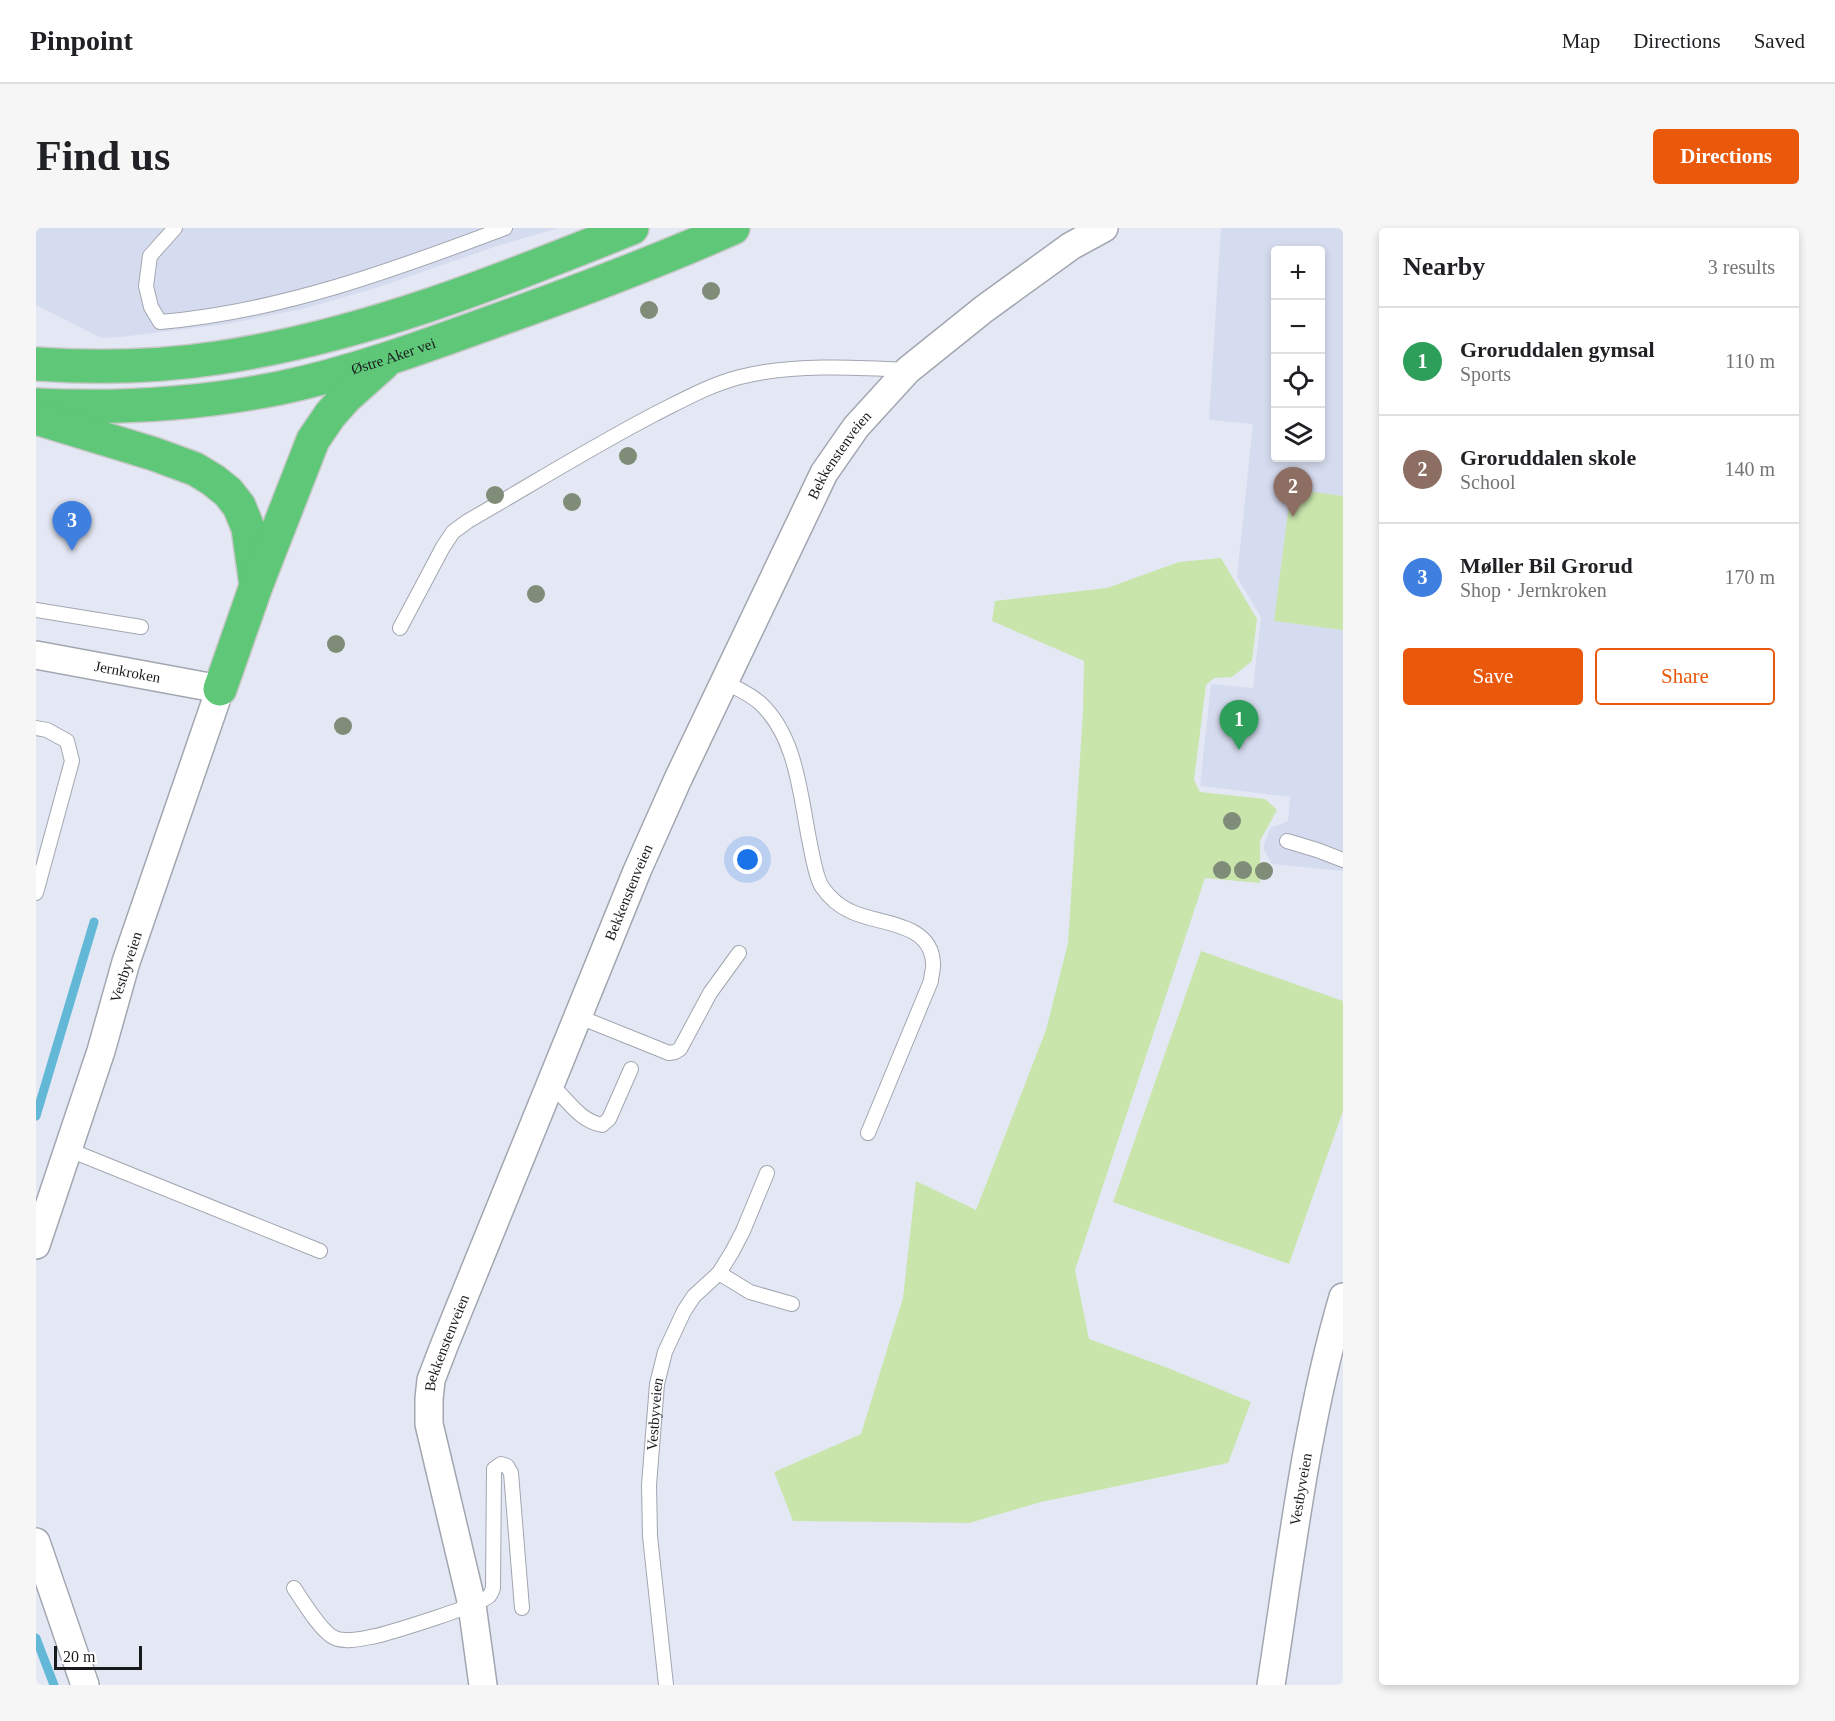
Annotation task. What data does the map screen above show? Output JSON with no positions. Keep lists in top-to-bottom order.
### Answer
{
  "streets": {
    "highway": ["Østre Aker vei"],
    "street": ["Bekkenstenveien", "Jernkroken", "Vestbyveien"]
  },
  "crossings": [
    ["Jernkroken", "Vestbyveien"]
  ],
  "scale_bar": "20 m",
  "page": {
    "header": "Pinpoint",
    "nav": ["Map", "Directions", "Saved"],
    "buttons": [
      "Directions",
      ["Save", "Share"]
    ],
    "title": "Find us",
    "heading": ["Nearby", "3 results"],
    "map_buttons": ["+", "−"],
    "list": [
      {
        "mark": "1",
        "name": "Groruddalen gymsal",
        "note": "Sports",
        "value": "110 m"
      },
      {
        "mark": "2",
        "name": "Groruddalen skole",
        "note": "School",
        "value": "140 m"
      },
      {
        "mark": "3",
        "name": "Møller Bil Grorud",
        "note": "Shop · Jernkroken",
        "value": "170 m"
      }
    ],
    "pins": ["2", "3", "1"],
    "scale": "20 m"
  }
}
